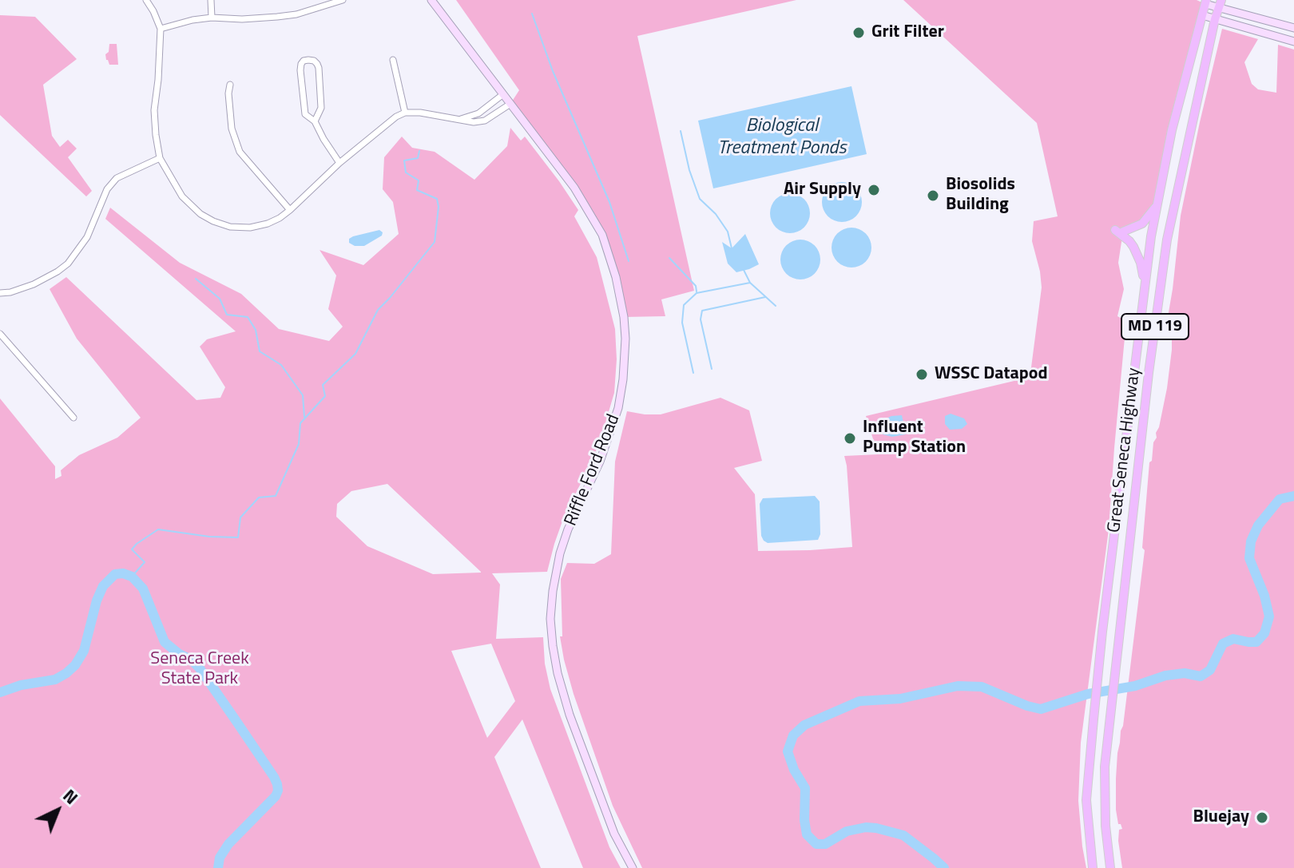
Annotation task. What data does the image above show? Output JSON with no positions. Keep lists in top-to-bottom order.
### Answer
{
  "streets": {
    "main road": ["MD 119", "Great Seneca Highway"],
    "street": ["Riffle Ford Road"]
  },
  "water": ["Biological Treatment Ponds"],
  "parks": ["Seneca Creek State Park"],
  "places": [
    "Grit Filter",
    "Air Supply",
    "Biosolids Building",
    "WSSC Datapod",
    "Influent Pump Station",
    "Bluejay"
  ],
  "north": "top right"
}
